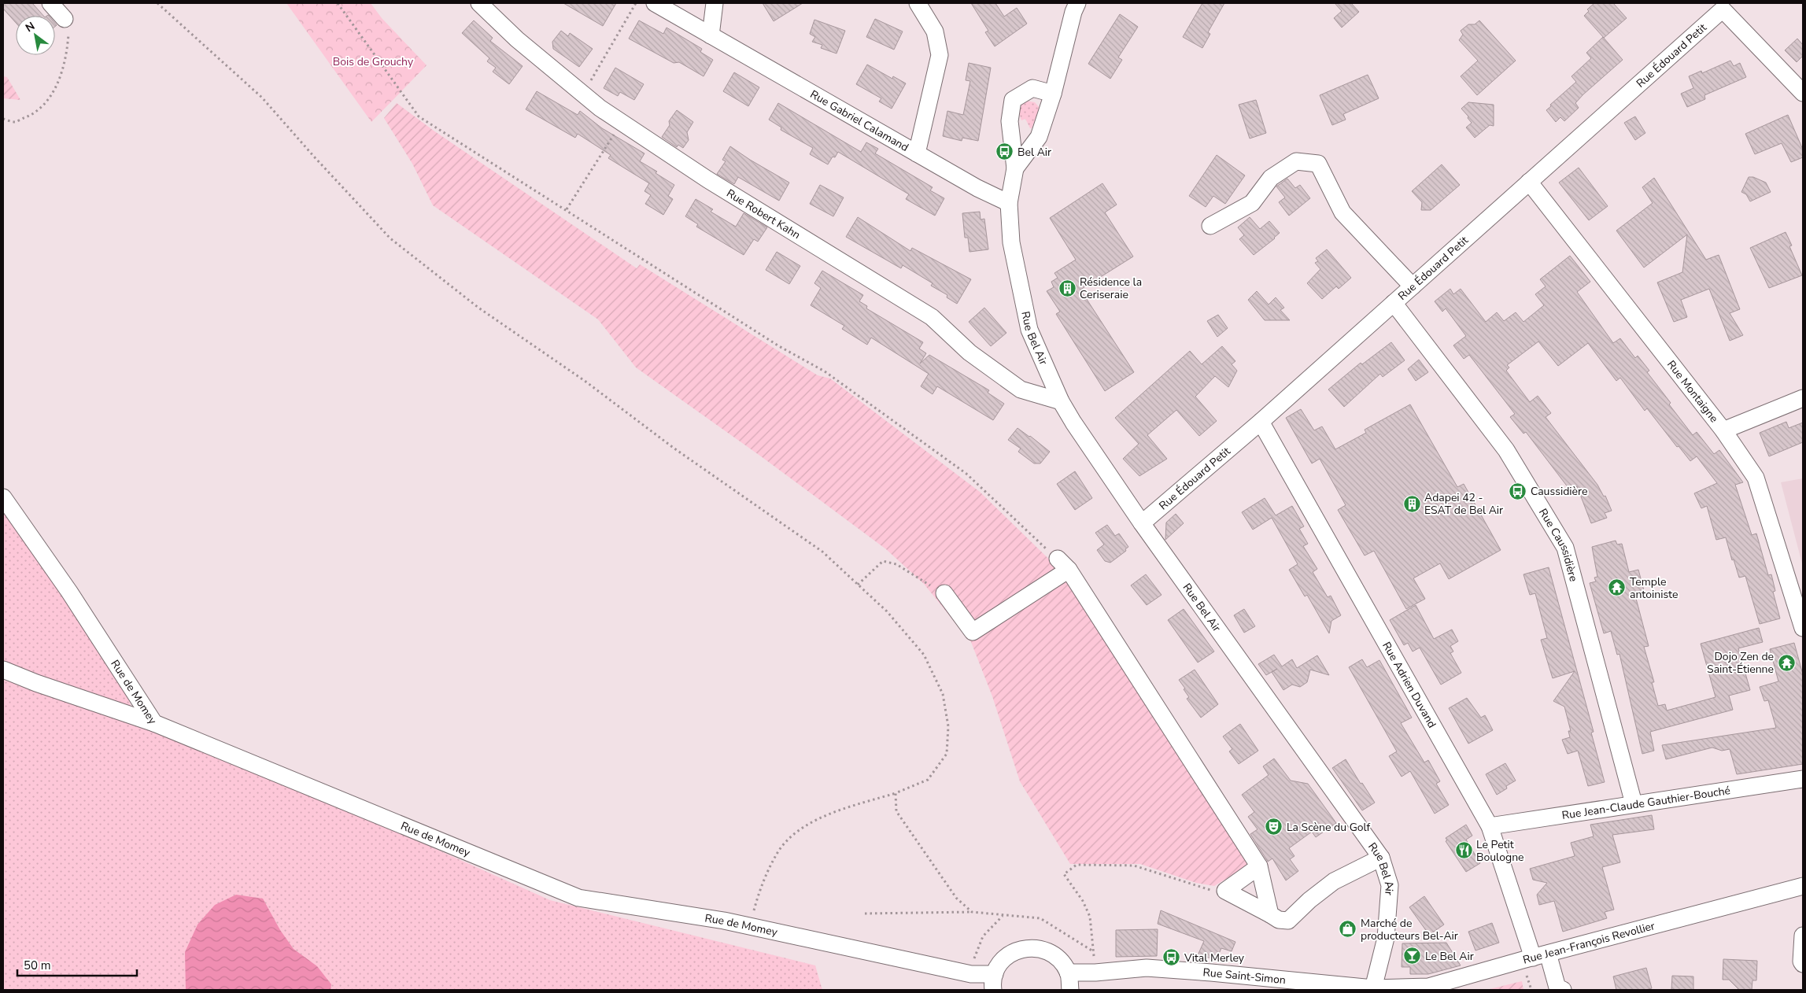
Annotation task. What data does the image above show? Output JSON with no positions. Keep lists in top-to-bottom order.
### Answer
{
  "streets": {
    "street": [
      "Rue Édouard Petit",
      "Rue Gabriel Calamand",
      "Rue Robert Kahn",
      "Rue Bel Air",
      "Rue Montaigne",
      "Rue Caussidière",
      "Rue Adrien Duvand",
      "Rue de Momey",
      "Rue Jean-Claude Gauthier-Bouché",
      "Rue Jean-François Revollier",
      "Rue Saint-Simon"
    ]
  },
  "crossings": [
    ["Rue Édouard Petit", "Rue Bel Air"],
    ["Rue Édouard Petit", "Rue Montaigne"],
    ["Rue Édouard Petit", "Rue Caussidière"],
    ["Rue Édouard Petit", "Rue Adrien Duvand"],
    ["Rue Gabriel Calamand", "Rue Bel Air"],
    ["Rue Robert Kahn", "Rue Bel Air"],
    ["Rue Bel Air", "Rue Jean-François Revollier"],
    ["Rue Bel Air", "Rue Saint-Simon"],
    ["Rue Caussidière", "Rue Jean-Claude Gauthier-Bouché"],
    ["Rue Adrien Duvand", "Rue Jean-Claude Gauthier-Bouché"],
    ["Rue Adrien Duvand", "Rue Jean-François Revollier"],
    ["Rue Jean-François Revollier", "Rue Saint-Simon"]
  ],
  "parks": ["Bois de Grouchy"],
  "places": {
    "bus stop": ["Bel Air", "Caussidière", "Vital Merley"],
    "building": ["Résidence la Ceriseraie", "Adapei 42 - ESAT de Bel Air"],
    "temple": ["Temple antoiniste", "Dojo Zen de Saint-Étienne"],
    "theatre": ["La Scène du Golf"],
    "restaurant": ["Le Petit Boulogne"],
    "shop": ["Marché de producteurs Bel-Air"],
    "bar": ["Le Bel Air"]
  },
  "scale_bar": "50 m",
  "north": "top left"
}
